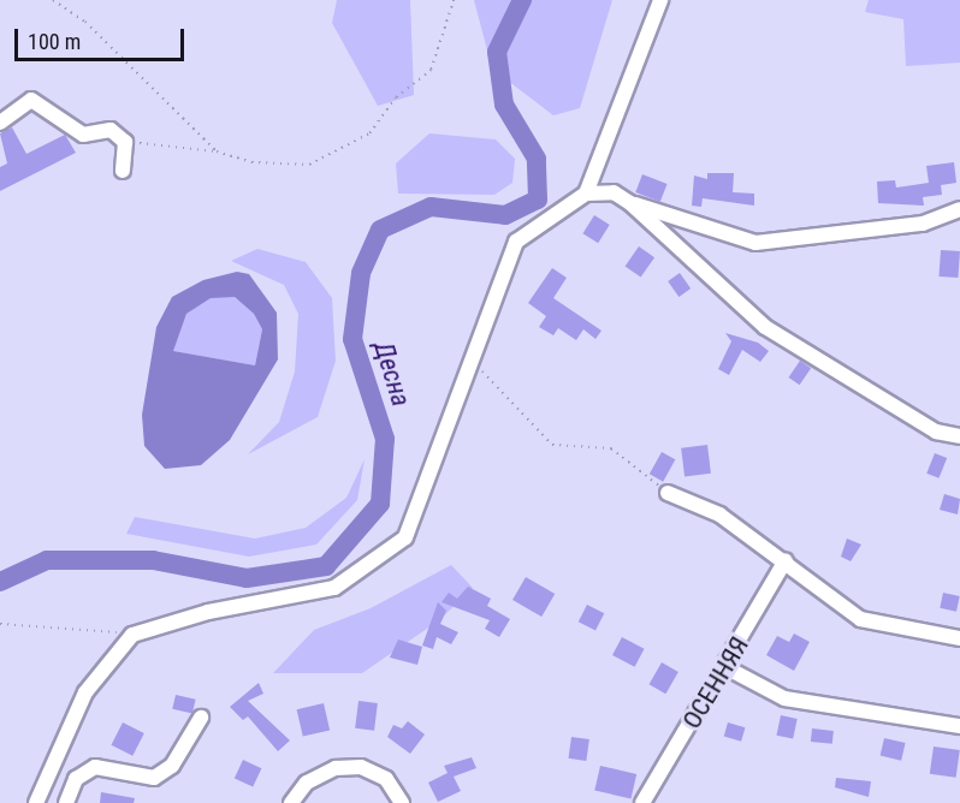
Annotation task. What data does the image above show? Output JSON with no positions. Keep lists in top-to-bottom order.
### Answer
{
  "streets": {
    "street": ["ОСЕННЯЯ"]
  },
  "water": ["Десна"],
  "scale_bar": "100 m"
}
